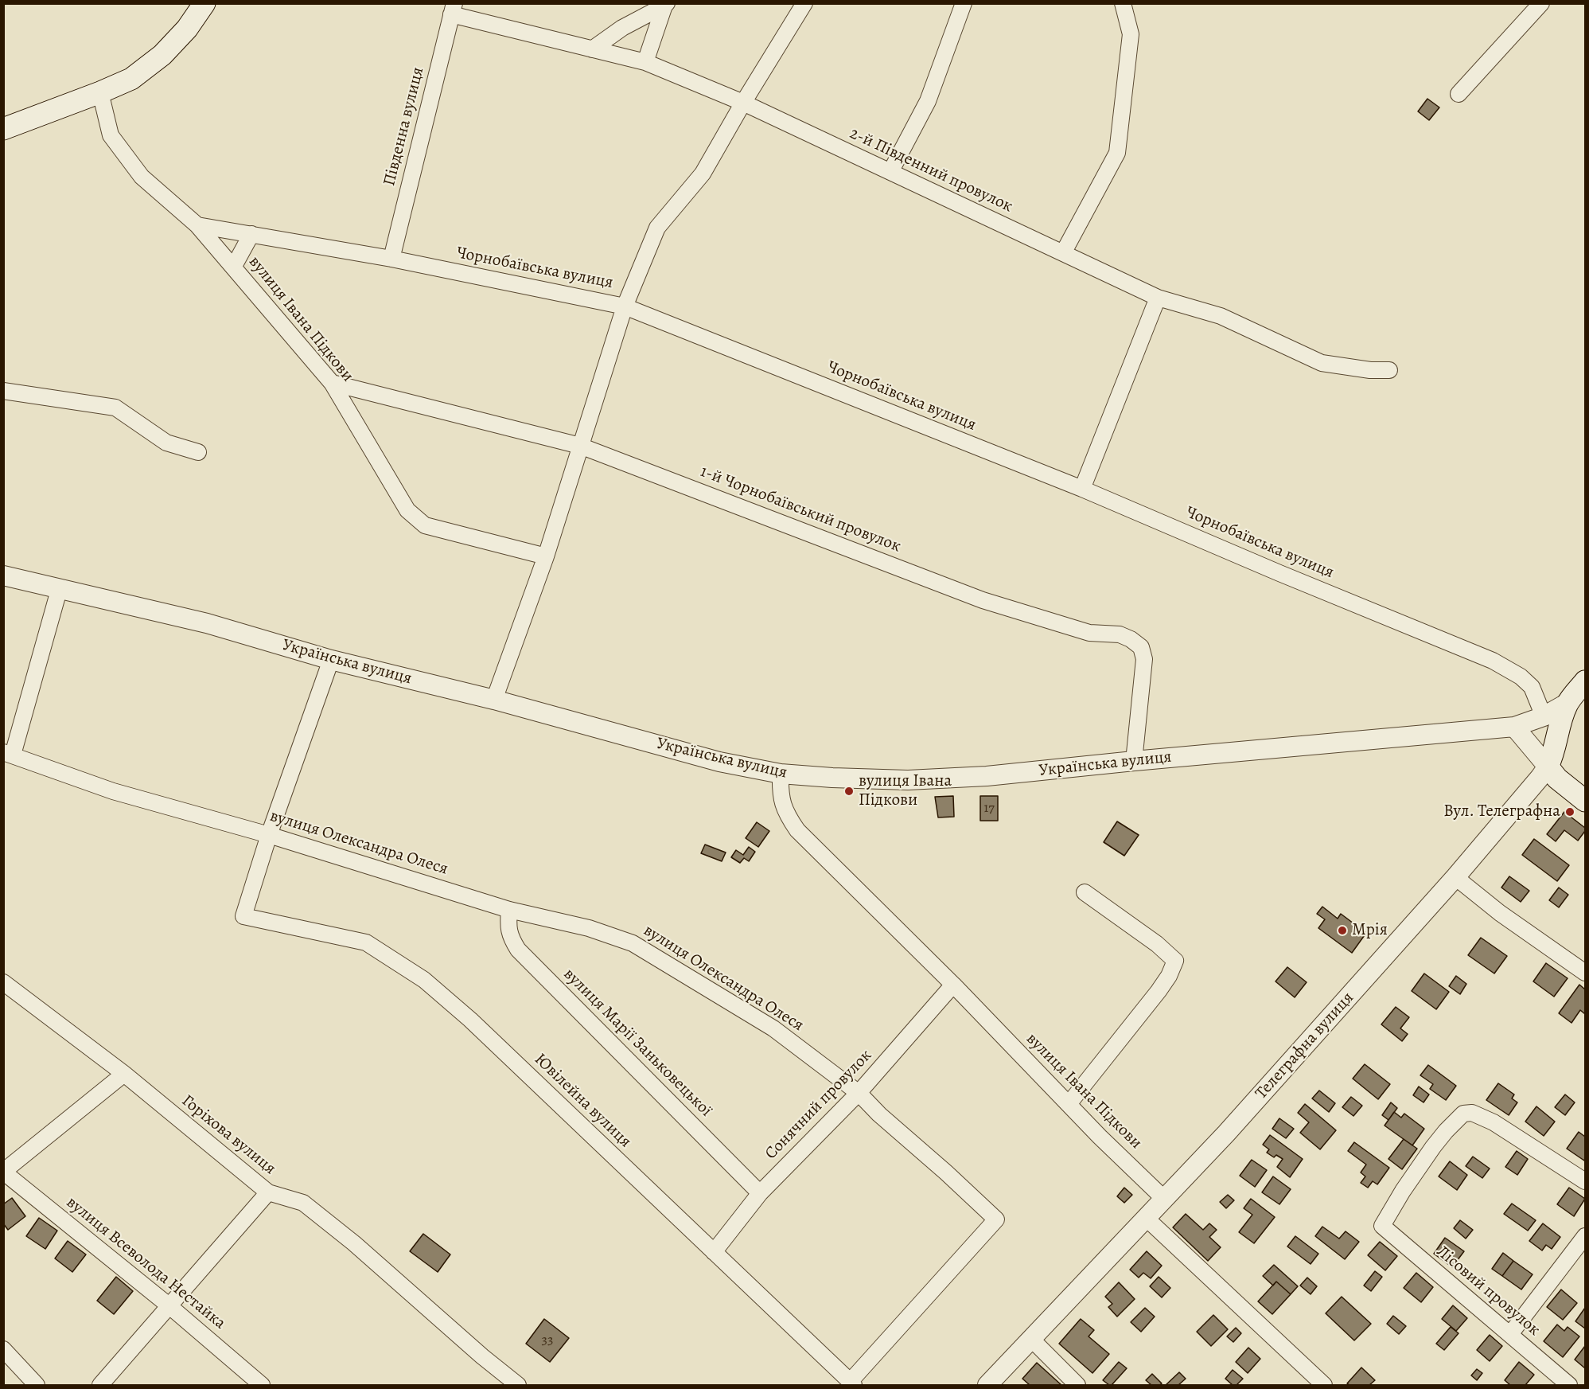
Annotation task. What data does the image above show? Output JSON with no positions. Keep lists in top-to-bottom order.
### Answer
{
  "streets": {
    "main road": ["Телеграфна вулиця"],
    "street": [
      "Південна вулиця",
      "2-й Південний провулок",
      "Чорнобаївська вулиця",
      "вулиця Івана Підкови",
      "1-й Чорнобаївський провулок",
      "Українська вулиця",
      "вулиця Олександра Олеся",
      "вулиця Марії Заньковецької",
      "Ювілейна вулиця",
      "Сонячний провулок",
      "Горіхова вулиця",
      "вулиця Всеволода Нестайка",
      "Лісовий провулок"
    ]
  },
  "crossings": [
    ["Південна вулиця", "2-й Південний провулок"],
    ["Південна вулиця", "Чорнобаївська вулиця"],
    ["Чорнобаївська вулиця", "вулиця Івана Підкови"],
    ["Чорнобаївська вулиця", "Українська вулиця"],
    ["вулиця Івана Підкови", "1-й Чорнобаївський провулок"],
    ["вулиця Івана Підкови", "Українська вулиця"],
    ["вулиця Івана Підкови", "Телеграфна вулиця"],
    ["вулиця Івана Підкови", "Сонячний провулок"],
    ["1-й Чорнобаївський провулок", "Українська вулиця"],
    ["Українська вулиця", "Телеграфна вулиця"],
    ["вулиця Олександра Олеся", "вулиця Марії Заньковецької"],
    ["вулиця Олександра Олеся", "Ювілейна вулиця"],
    ["вулиця Олександра Олеся", "Сонячний провулок"],
    ["вулиця Марії Заньковецької", "Сонячний провулок"],
    ["Ювілейна вулиця", "Сонячний провулок"]
  ],
  "places": ["вулиця Івана Підкови", "Вул. Телеграфна", "Мрія"],
  "house_numbers": ["17", "33"]
}
